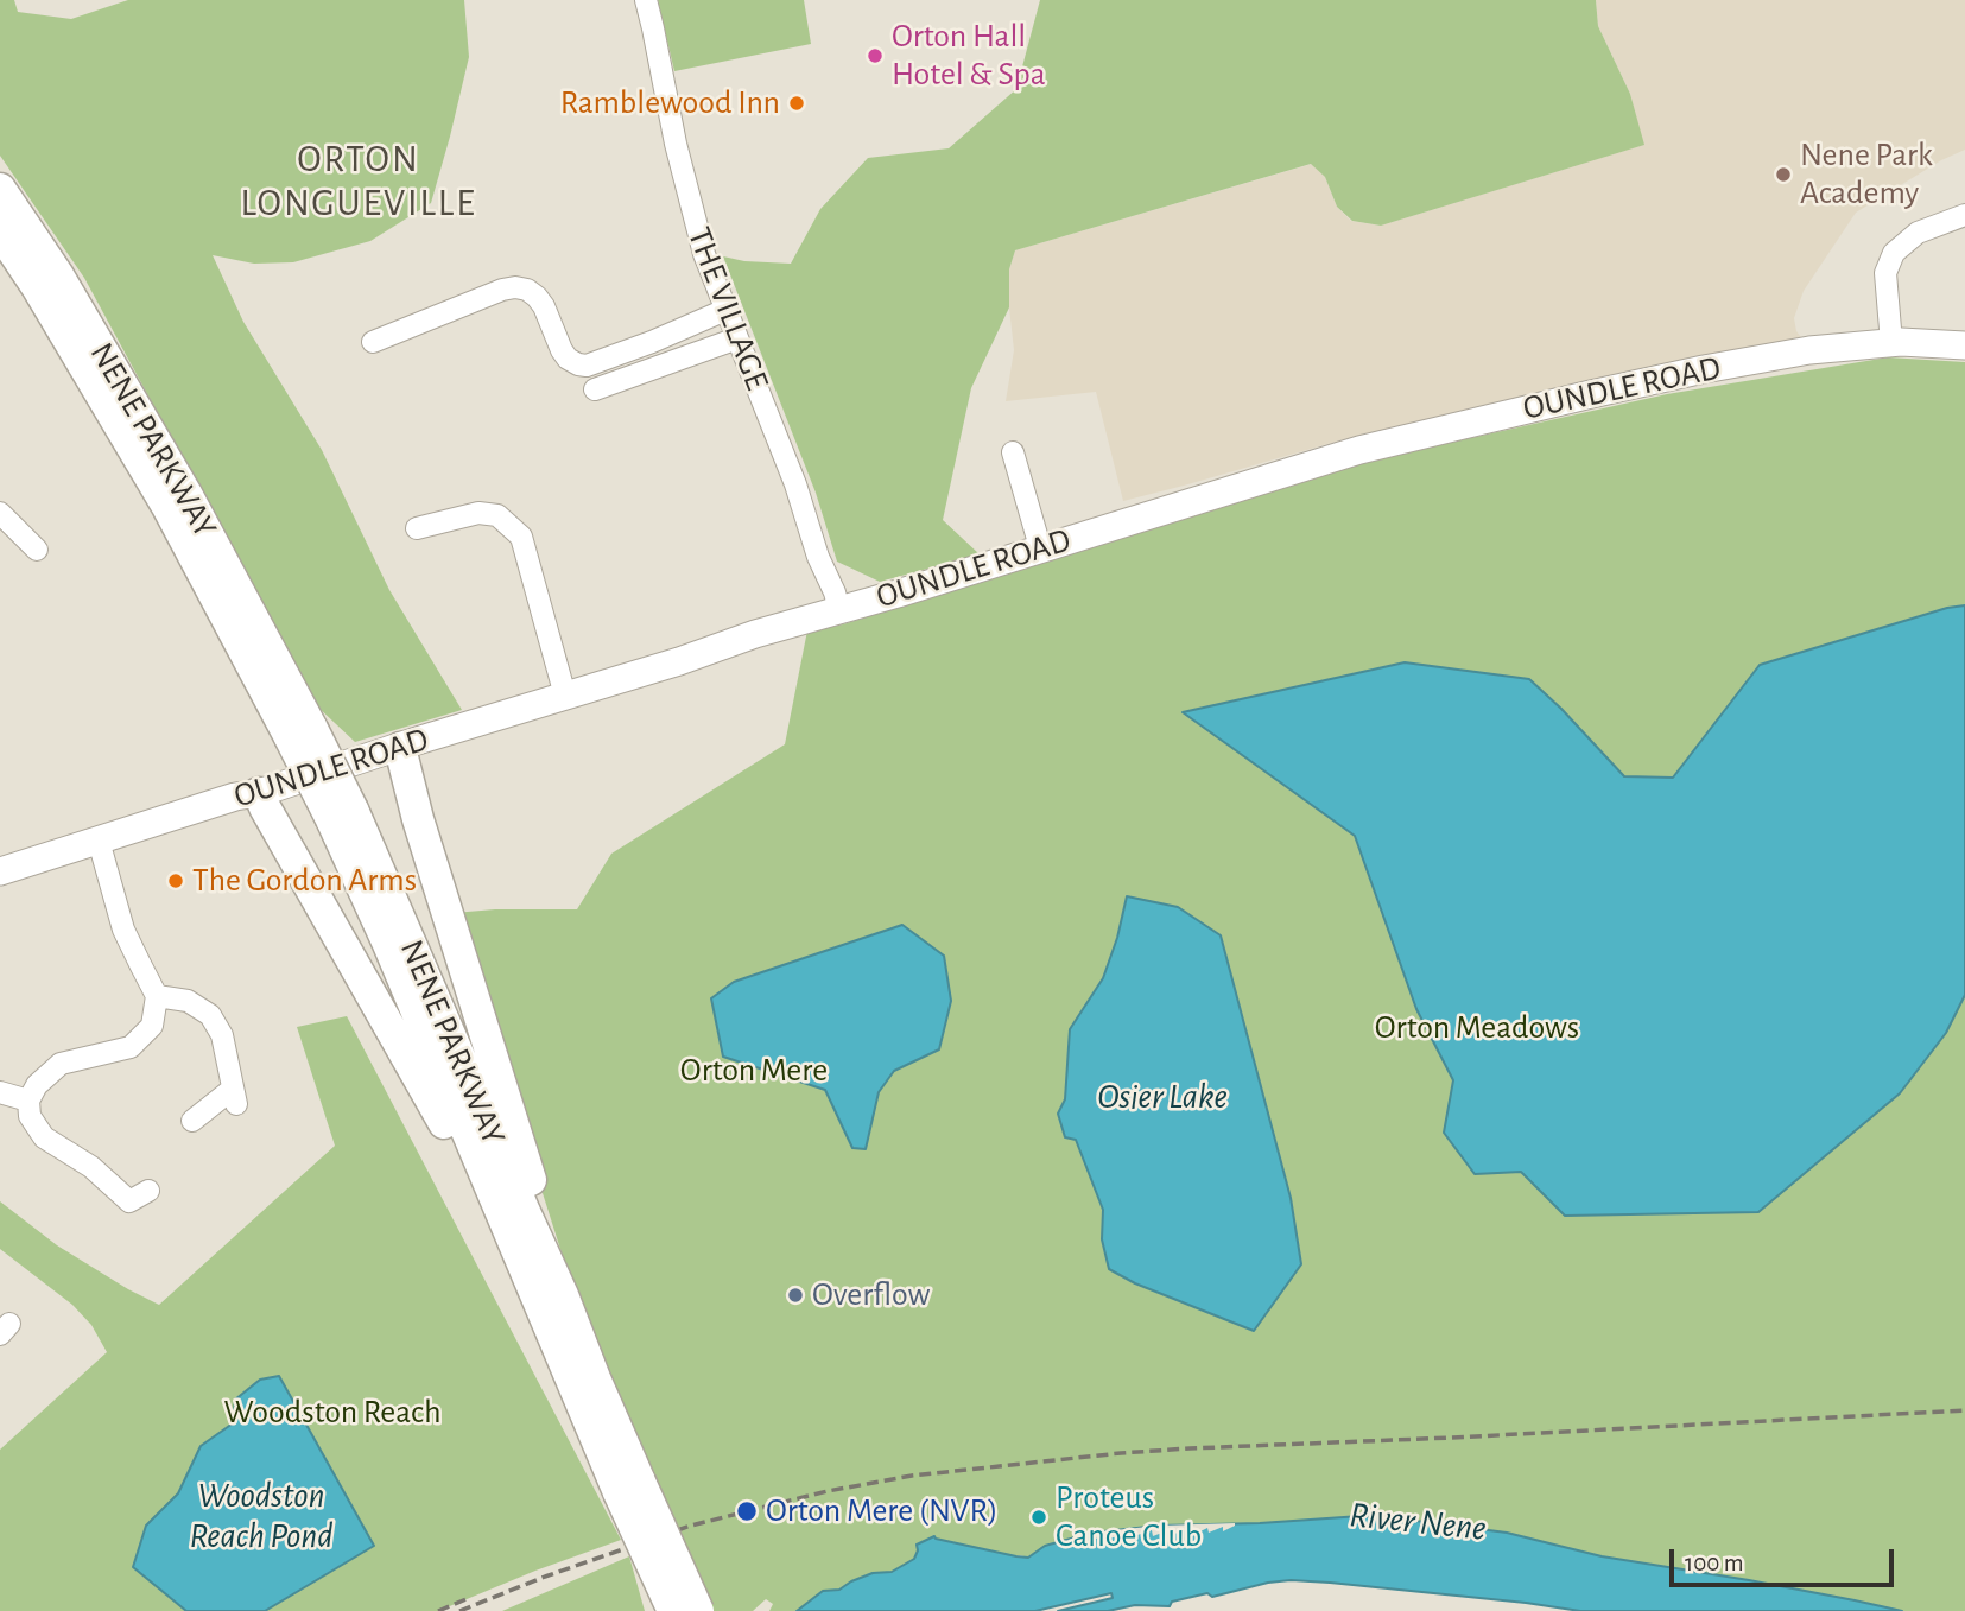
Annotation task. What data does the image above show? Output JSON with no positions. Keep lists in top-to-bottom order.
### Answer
{
  "streets": {
    "highway": ["NENE PARKWAY"],
    "main road": ["OUNDLE ROAD"],
    "street": ["THE VILLAGE"]
  },
  "crossings": [
    ["THE VILLAGE", "OUNDLE ROAD"]
  ],
  "districts": ["ORTON LONGUEVILLE"],
  "water": ["Osier Lake", "Woodston Reach Pond", "River Nene"],
  "parks": ["Orton Meadows", "Orton Mere", "Woodston Reach"],
  "places": [
    "Orton Hall Hotel & Spa",
    "Ramblewood Inn",
    "Nene Park Academy",
    "The Gordon Arms",
    "Overflow",
    "Orton Mere (NVR)",
    "Proteus Canoe Club"
  ],
  "scale_bar": "100 m"
}
